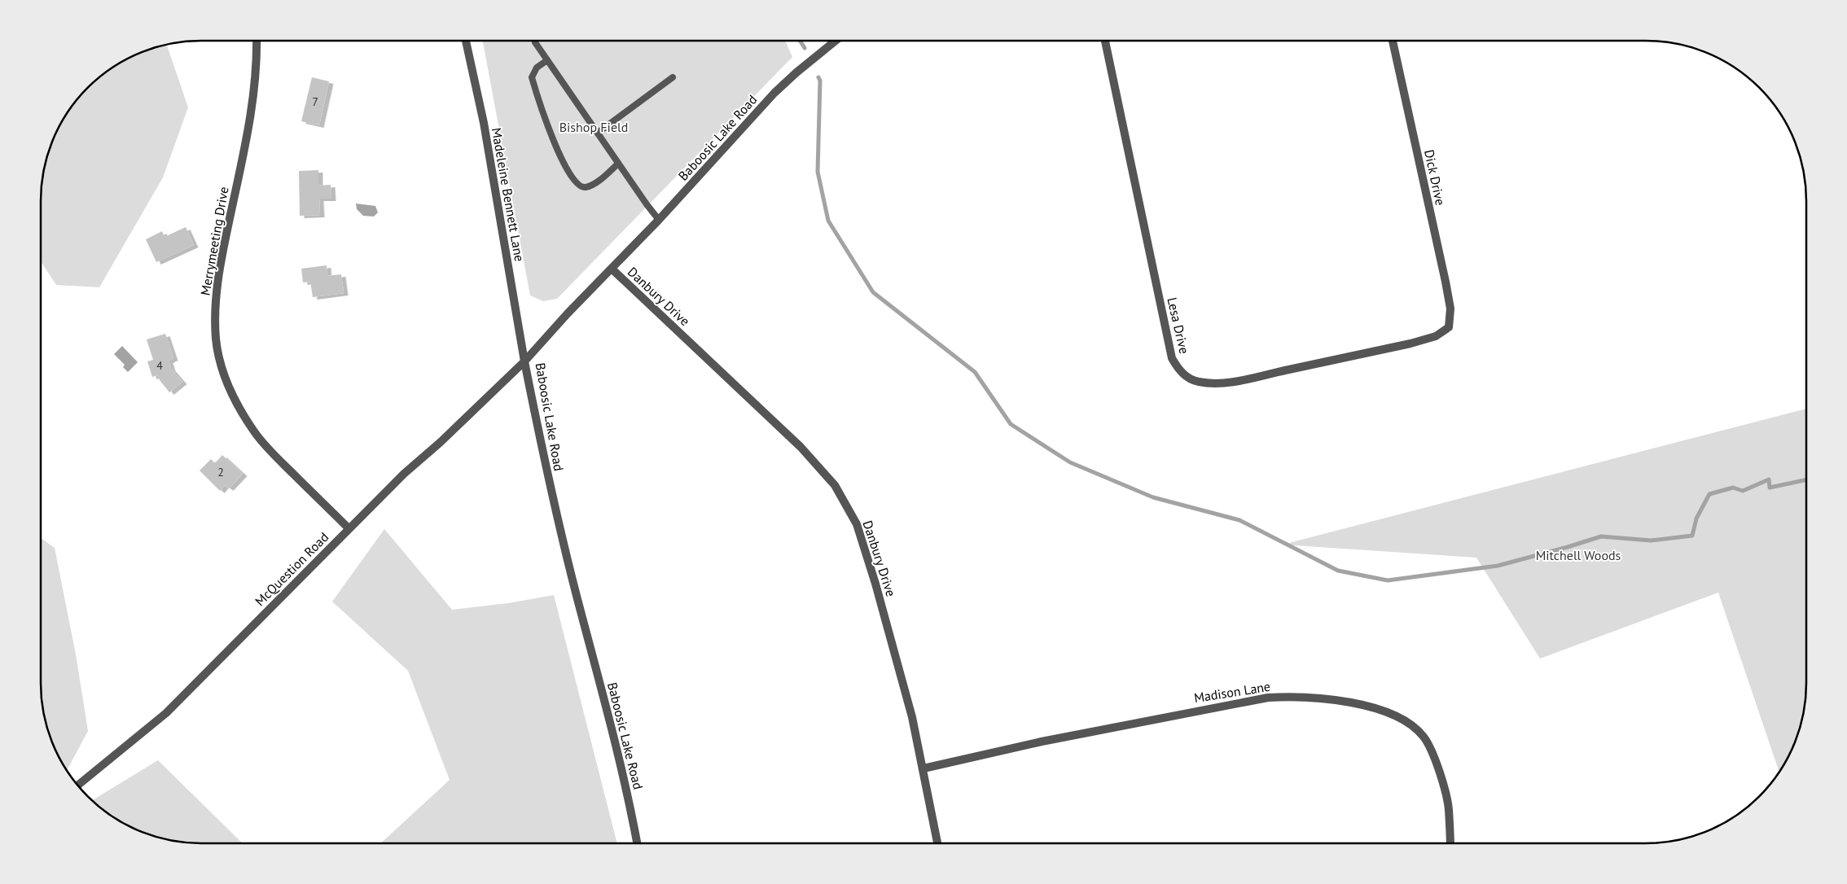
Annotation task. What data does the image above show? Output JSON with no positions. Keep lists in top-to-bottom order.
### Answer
{
  "streets": {
    "street": [
      "Baboosic Lake Road",
      "Dick Drive",
      "Madeleine Bennett Lane",
      "Merrymeeting Drive",
      "Danbury Drive",
      "Lesa Drive",
      "McQuestion Road",
      "Madison Lane"
    ]
  },
  "crossings": [
    ["Baboosic Lake Road", "Madeleine Bennett Lane"],
    ["Baboosic Lake Road", "Danbury Drive"],
    ["Baboosic Lake Road", "McQuestion Road"],
    ["Dick Drive", "Lesa Drive"],
    ["Madeleine Bennett Lane", "McQuestion Road"],
    ["Merrymeeting Drive", "McQuestion Road"],
    ["Danbury Drive", "Madison Lane"]
  ],
  "parks": ["Bishop Field", "Mitchell Woods"],
  "house_numbers": ["7", "4", "2"]
}
